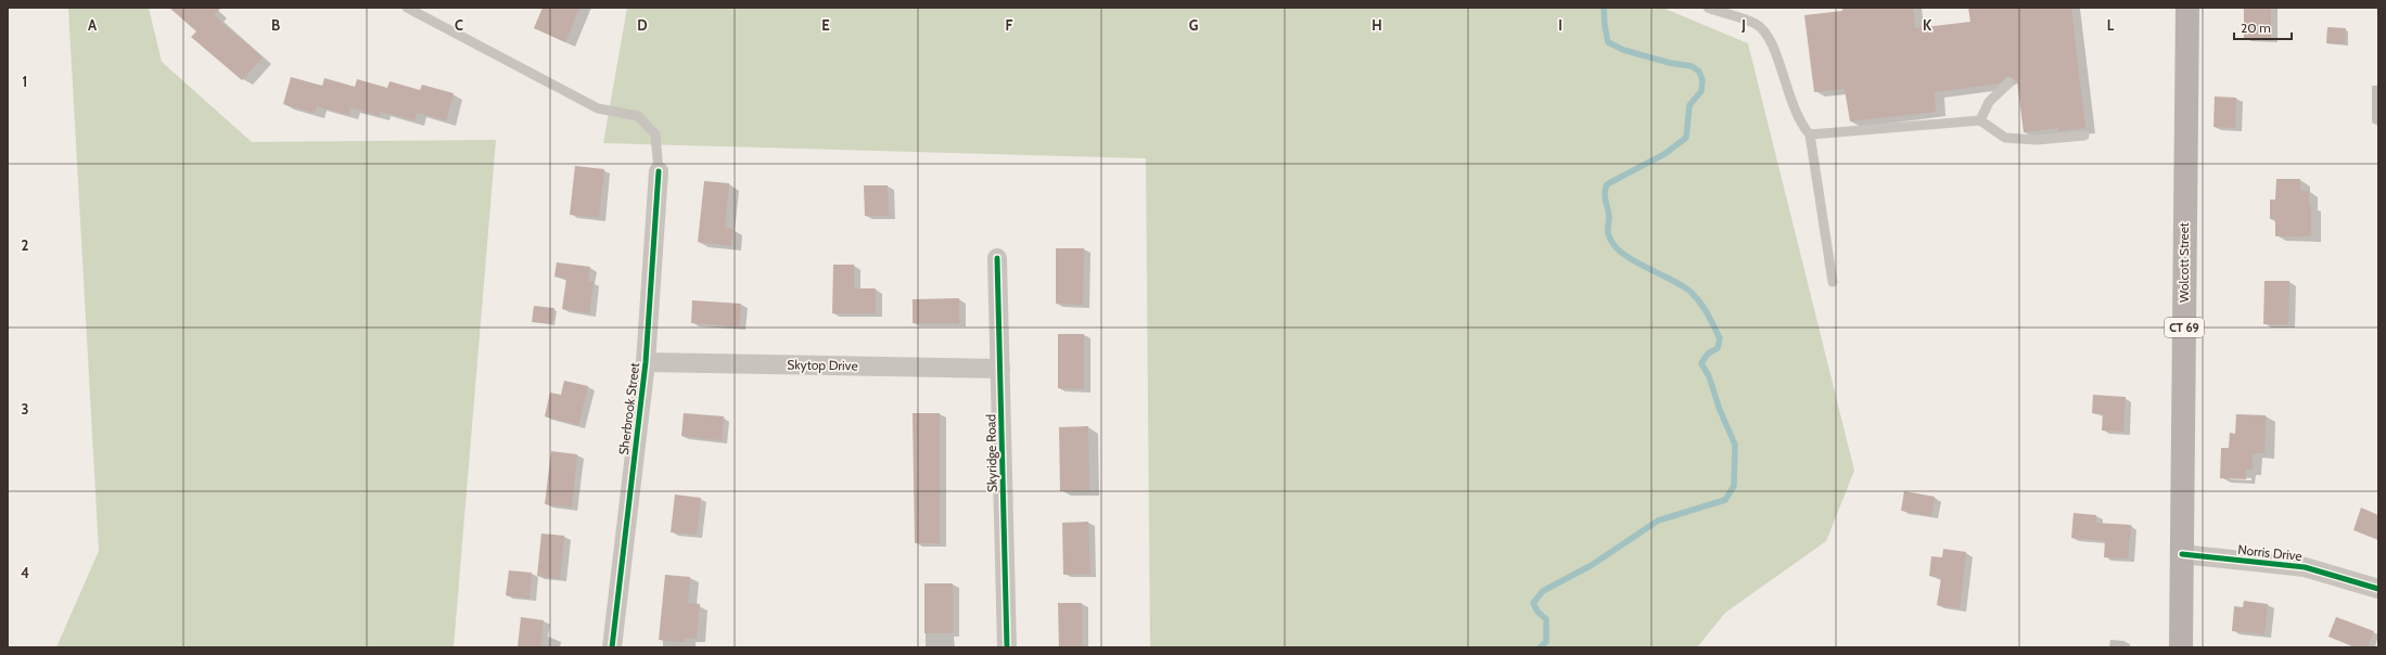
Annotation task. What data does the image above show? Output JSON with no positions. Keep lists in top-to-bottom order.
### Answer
{
  "streets": {
    "main road": ["Wolcott Street", "CT 69"],
    "street": [
      "Skytop Drive",
      "Sherbrook Street",
      "Skyridge Road",
      "Norris Drive"
    ]
  },
  "crossings": [
    ["Wolcott Street", "Norris Drive"],
    ["Skytop Drive", "Sherbrook Street"],
    ["Skytop Drive", "Skyridge Road"]
  ],
  "scale_bar": "20 m",
  "grid": {
    "columns": [
      "A",
      "B",
      "C",
      "D",
      "E",
      "F",
      "G",
      "H",
      "I",
      "J",
      "K",
      "L"
    ],
    "rows": [
      "1",
      "2",
      "3",
      "4"
    ]
  }
}
